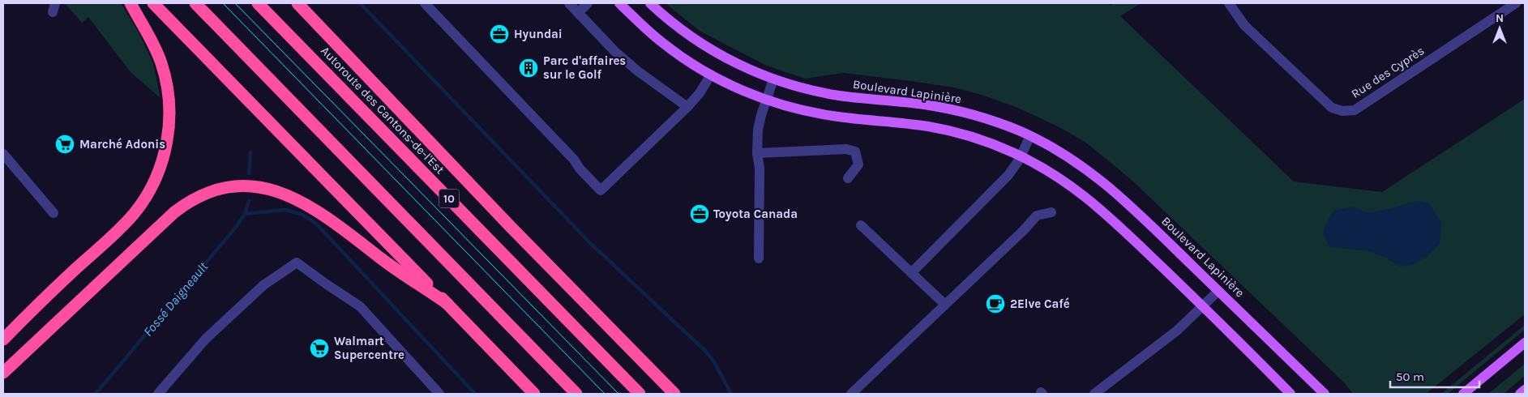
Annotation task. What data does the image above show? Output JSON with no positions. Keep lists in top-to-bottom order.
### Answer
{
  "streets": {
    "highway": ["Autoroute des Cantons-de-l'Est", "10"],
    "main road": ["Boulevard Lapinière"],
    "street": ["Rue des Cyprès"]
  },
  "water": ["Fossé Daigneault"],
  "places": {
    "office": ["Hyundai", "Toyota Canada"],
    "building": ["Parc d'affaires sur le Golf"],
    "supermarket": ["Marché Adonis", "Walmart Supercentre"],
    "cafe": ["2Elve Café"]
  },
  "scale_bar": "50 m",
  "north": "top"
}
